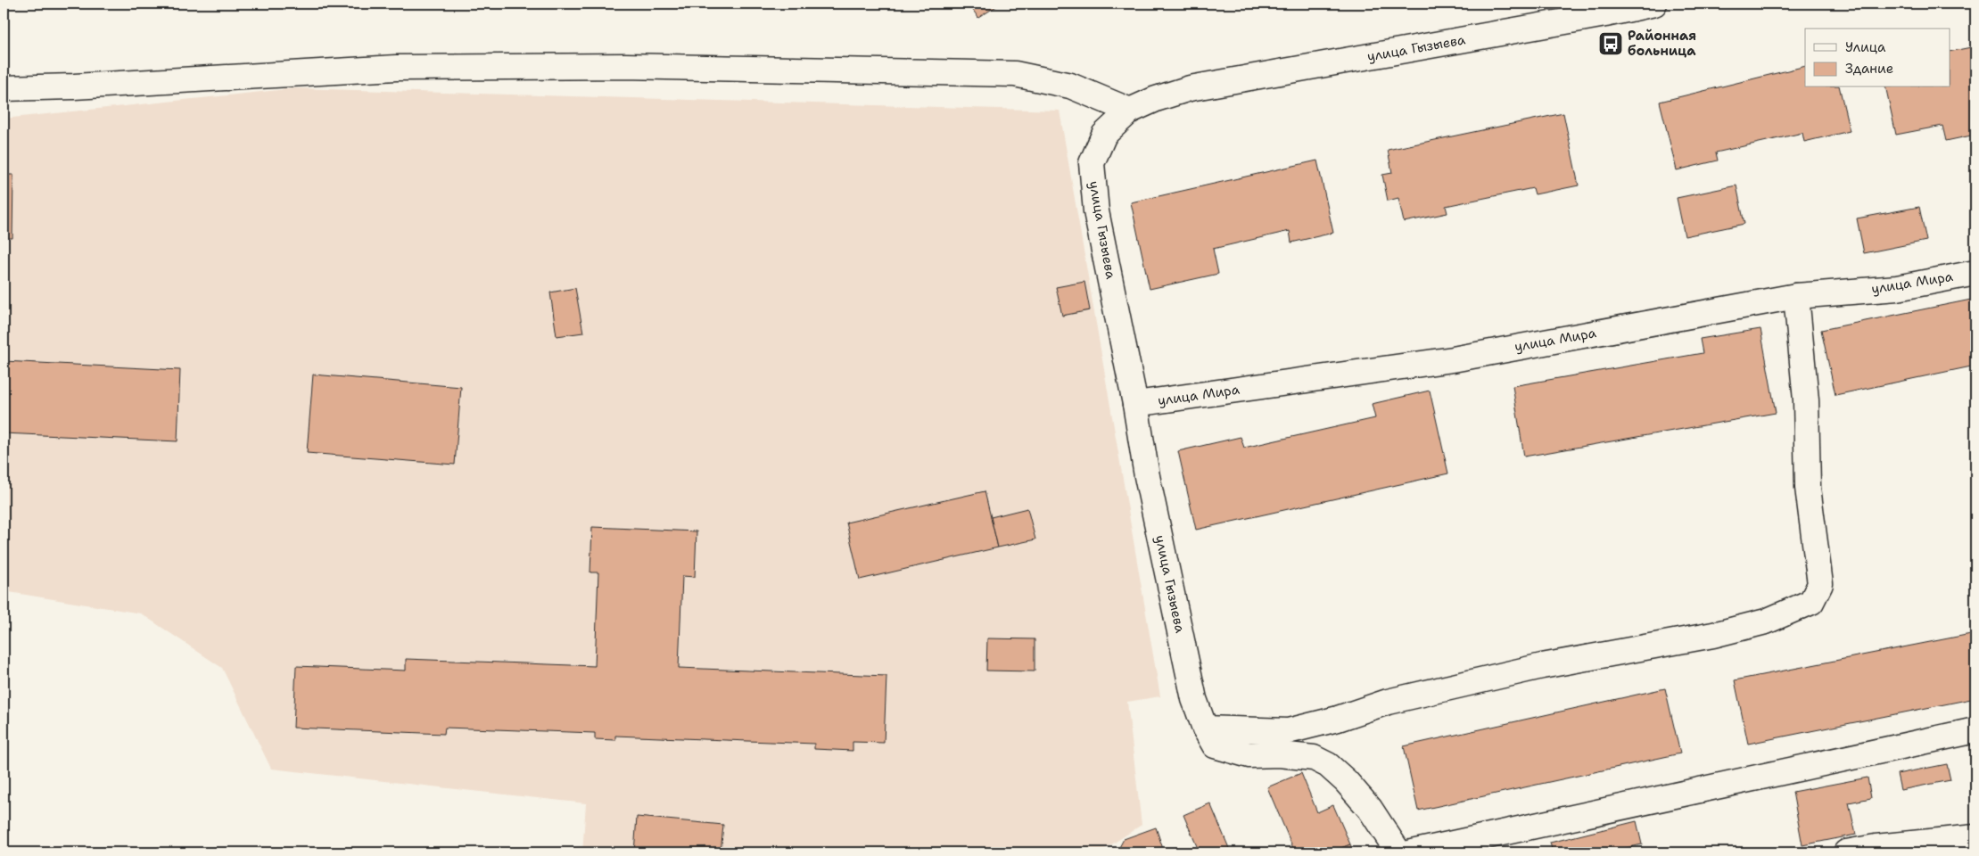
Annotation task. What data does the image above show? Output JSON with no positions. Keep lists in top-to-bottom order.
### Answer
{
  "streets": {
    "street": ["улица Гызыева", "улица Мира"]
  },
  "crossings": [
    ["улица Гызыева", "улица Мира"]
  ],
  "places": {
    "bus stop": ["Районная больница"]
  },
  "legend": ["Улица", "Здание"]
}
